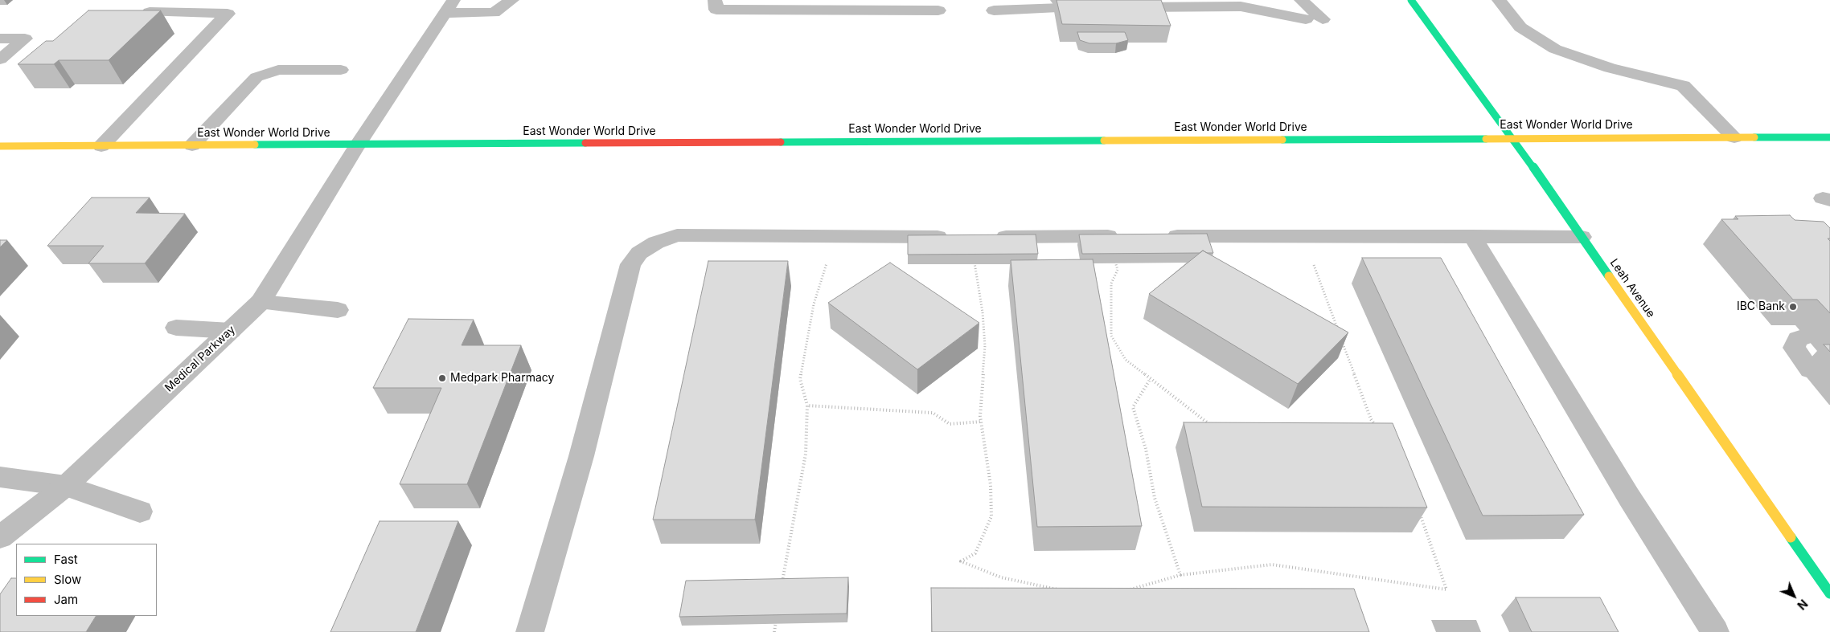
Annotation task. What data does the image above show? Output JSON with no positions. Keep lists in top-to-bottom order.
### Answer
{
  "streets": {
    "main road": ["East Wonder World Drive", "Leah Avenue"],
    "street": ["Medical Parkway"]
  },
  "crossings": [
    ["East Wonder World Drive", "Leah Avenue"],
    ["East Wonder World Drive", "Medical Parkway"]
  ],
  "places": ["IBC Bank", "Medpark Pharmacy"],
  "legend": ["Fast", "Slow", "Jam"],
  "north": "bottom right"
}
